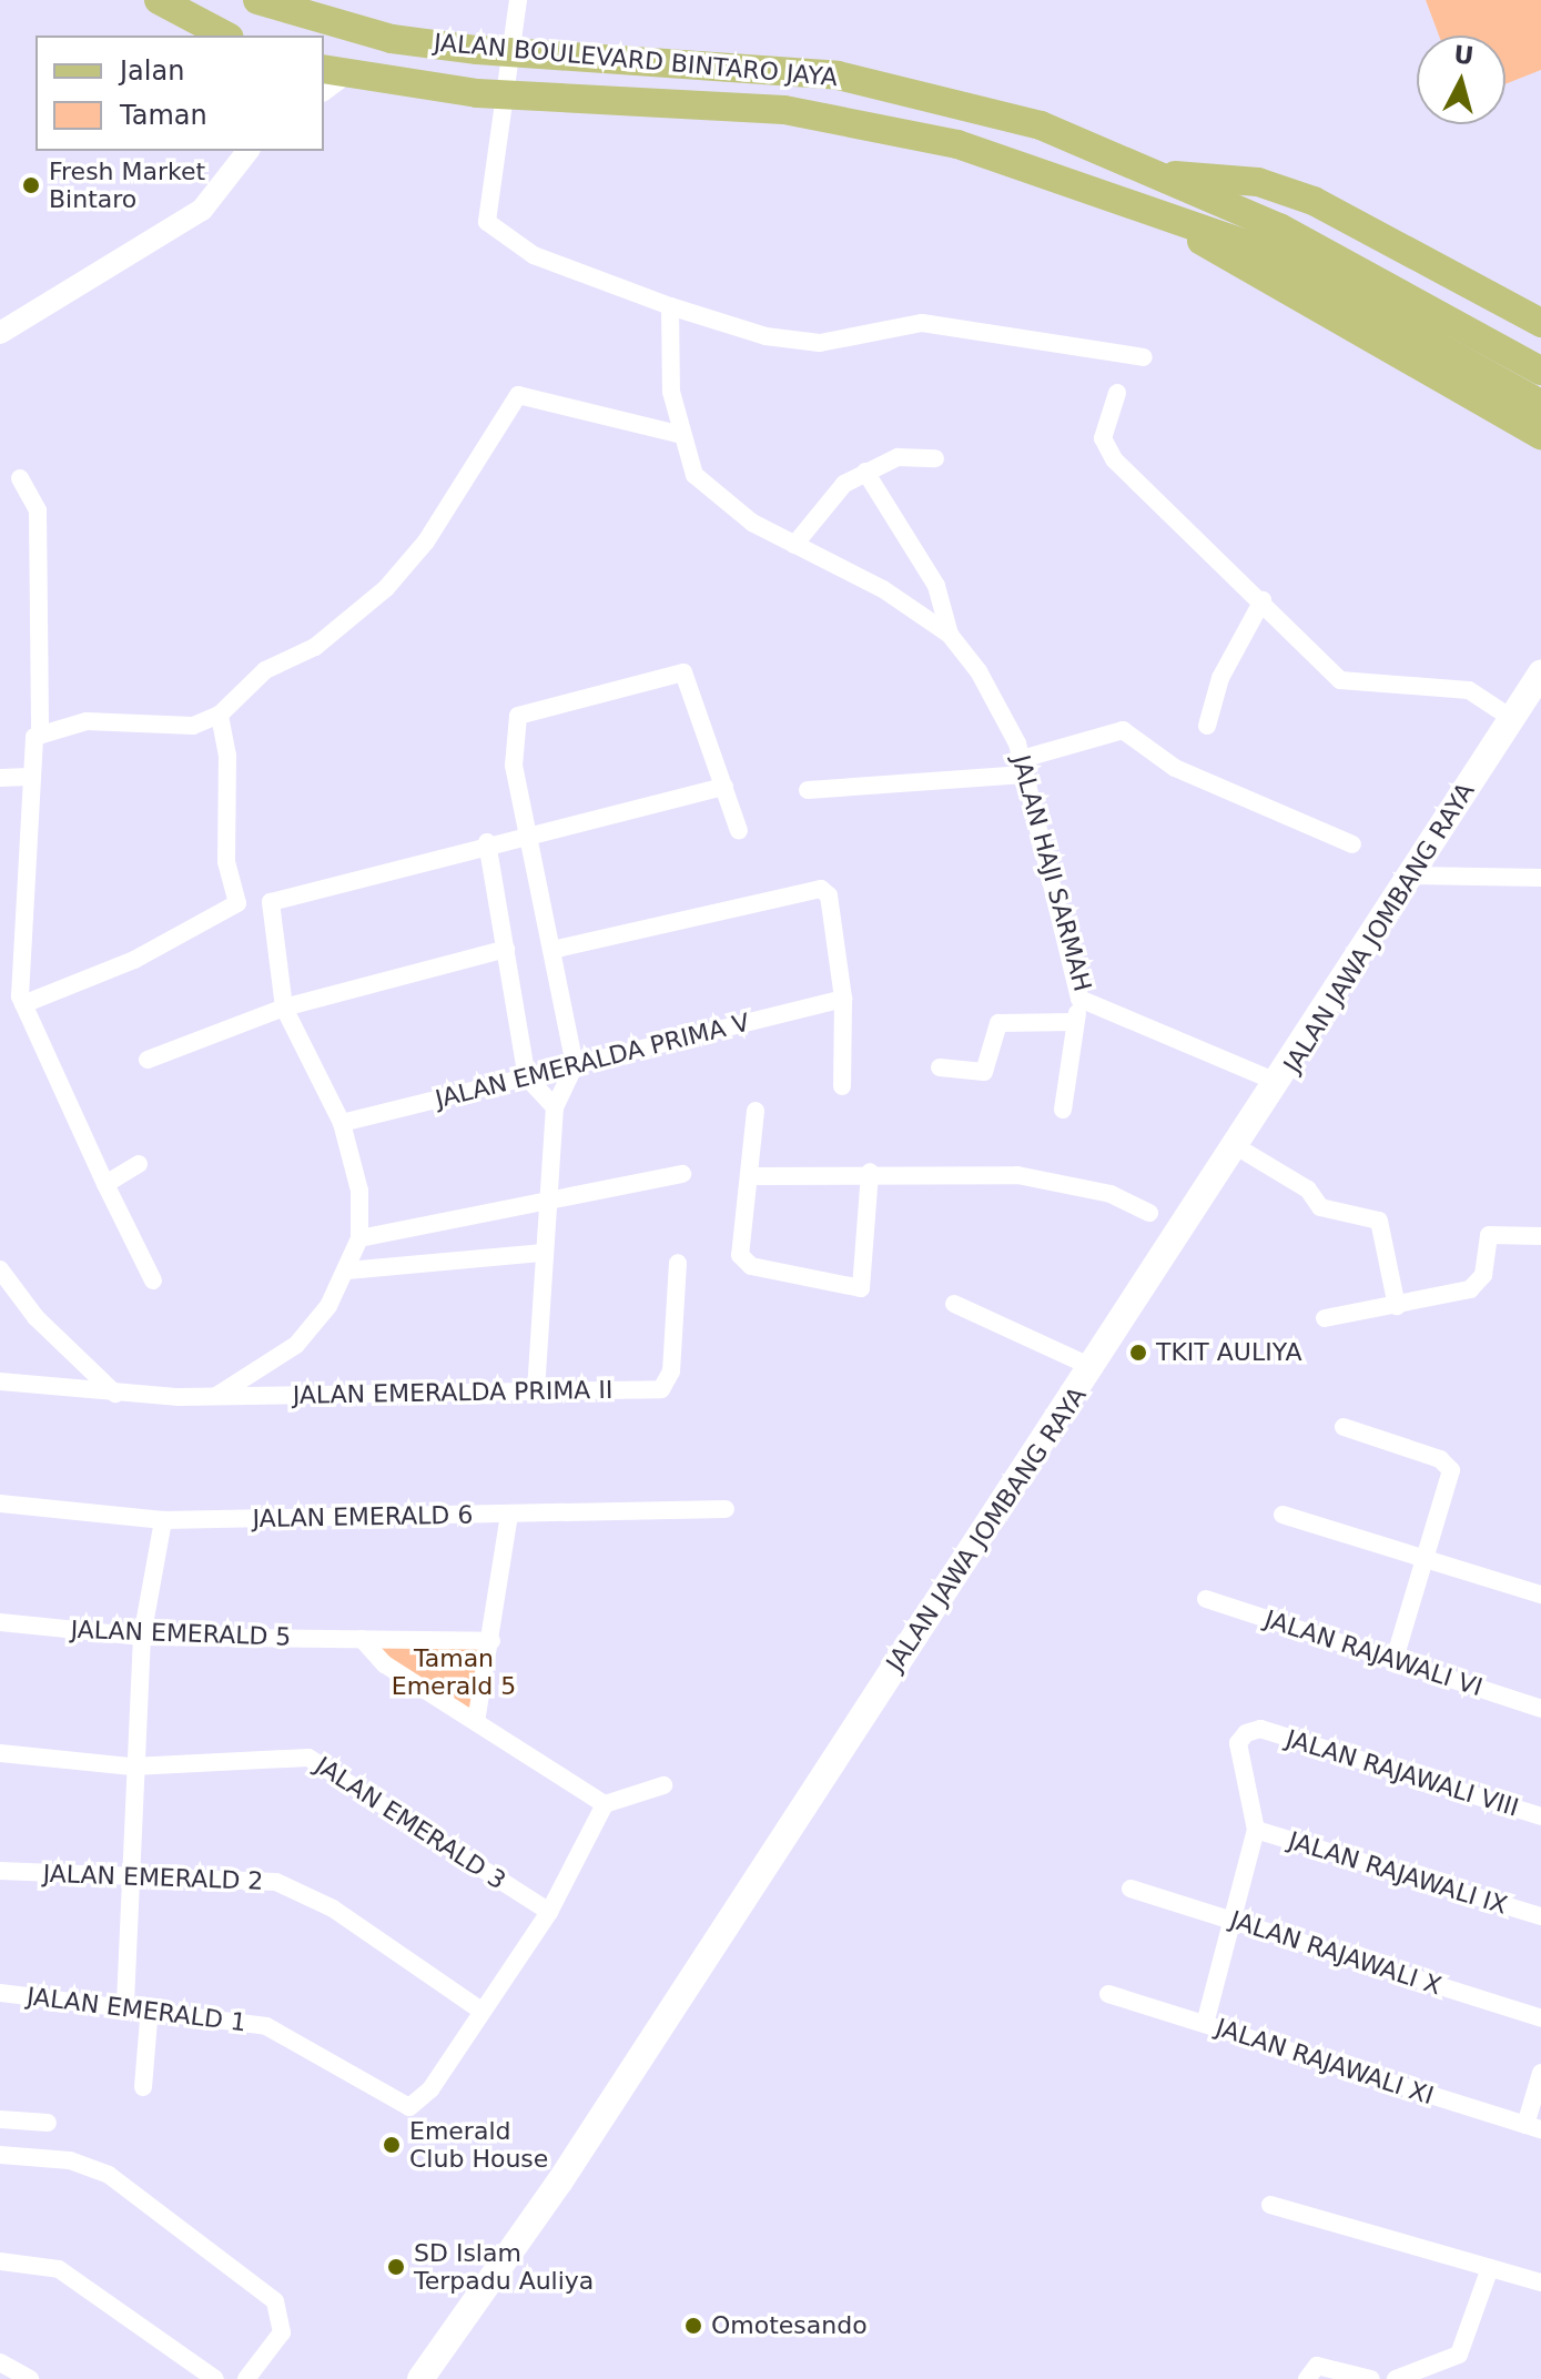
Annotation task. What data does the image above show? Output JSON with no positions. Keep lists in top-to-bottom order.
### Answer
{
  "streets": {
    "main road": ["JALAN BOULEVARD BINTARO JAYA", "JALAN JAWA JOMBANG RAYA"],
    "street": [
      "JALAN HAJI SARMAH",
      "JALAN EMERALDA PRIMA V",
      "JALAN EMERALDA PRIMA II",
      "JALAN EMERALD 6",
      "JALAN EMERALD 5",
      "JALAN RAJAWALI VI",
      "JALAN RAJAWALI VIII",
      "JALAN EMERALD 3",
      "JALAN RAJAWALI IX",
      "JALAN EMERALD 2",
      "JALAN RAJAWALI X",
      "JALAN EMERALD 1",
      "JALAN RAJAWALI XI"
    ]
  },
  "crossings": [
    ["JALAN HAJI SARMAH", "JALAN JAWA JOMBANG RAYA"],
    ["JALAN RAJAWALI VIII", "JALAN RAJAWALI IX"],
    ["JALAN RAJAWALI VIII", "JALAN RAJAWALI X"],
    ["JALAN RAJAWALI VIII", "JALAN RAJAWALI XI"],
    ["JALAN EMERALD 2", "JALAN EMERALD 1"]
  ],
  "parks": ["Taman Emerald 5"],
  "places": [
    "Fresh Market Bintaro",
    "TKIT AULIYA",
    "Emerald Club House",
    "SD Islam Terpadu Auliya",
    "Omotesando"
  ],
  "legend": ["Jalan", "Taman"],
  "north": "top"
}
